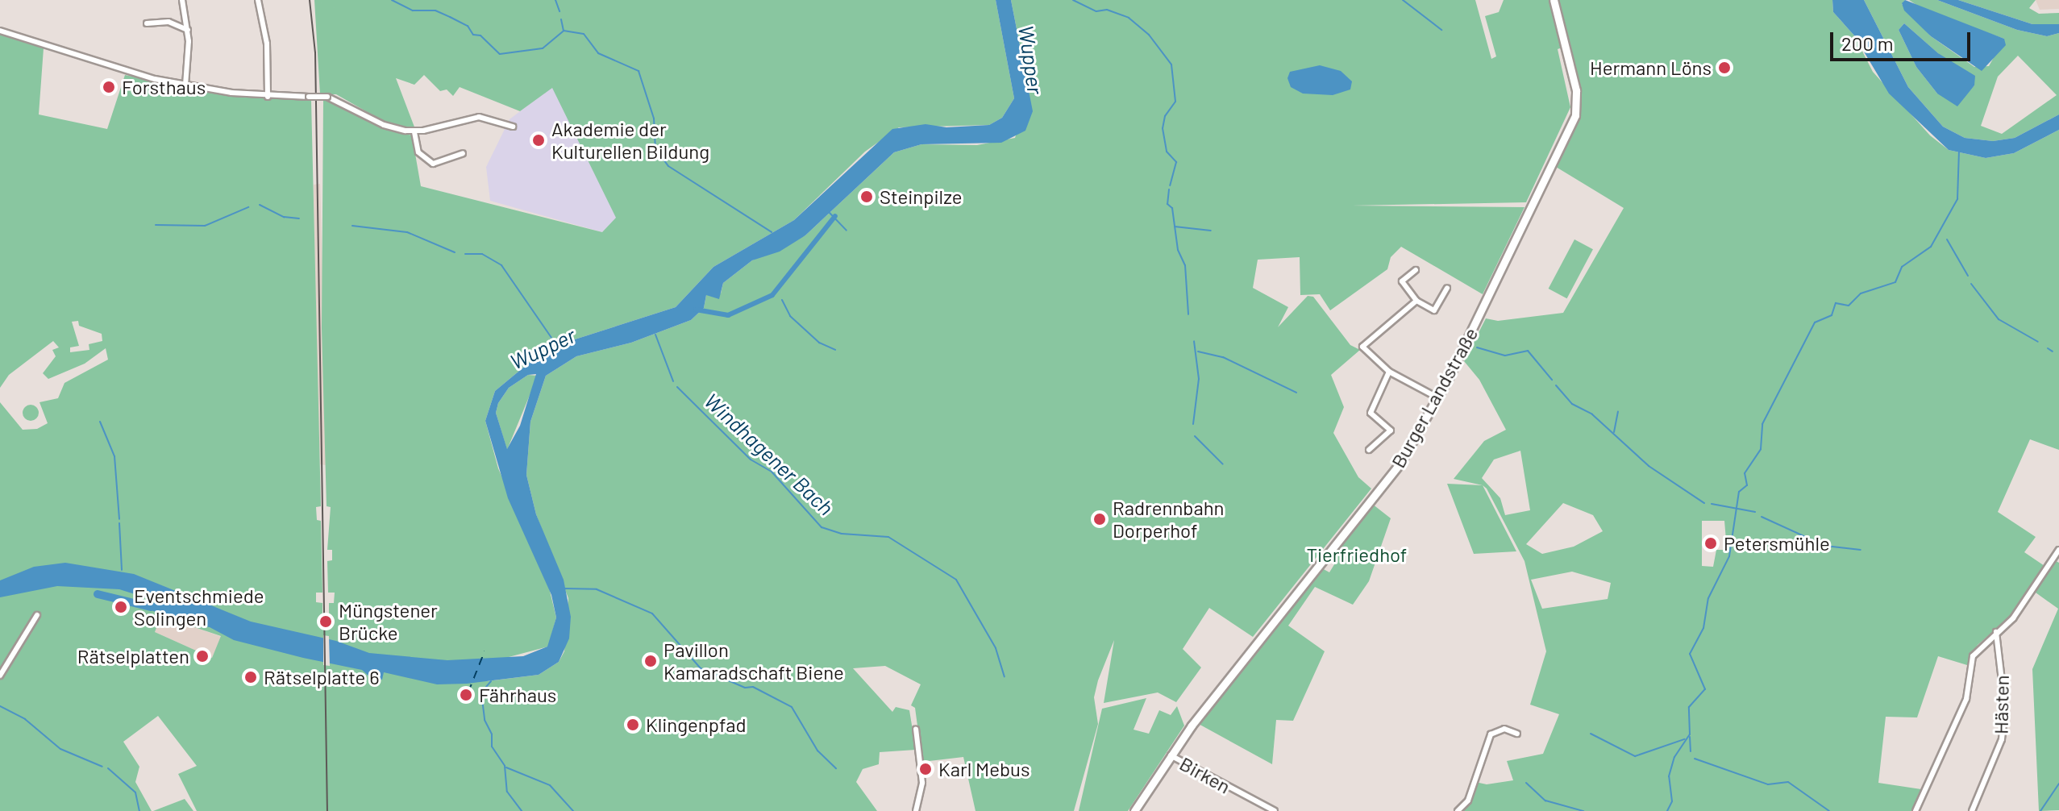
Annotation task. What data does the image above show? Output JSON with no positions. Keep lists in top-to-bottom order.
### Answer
{
  "streets": {
    "main road": ["Burger Landstraße"],
    "street": ["Hästen", "Birken"]
  },
  "crossings": [
    ["Burger Landstraße", "Birken"]
  ],
  "water": ["Wupper", "Windhagener Bach"],
  "parks": ["Tierfriedhof"],
  "places": [
    "Hermann Löns",
    "Forsthaus",
    "Akademie der Kulturellen Bildung",
    "Steinpilze",
    "Radrennbahn Dorperhof",
    "Petersmühle",
    "Eventschmiede Solingen",
    "Müngstener Brücke",
    "Rätselplatten",
    "Pavillon Kamaradschaft Biene",
    "Rätselplatte 6",
    "Fährhaus",
    "Klingenpfad",
    "Karl Mebus"
  ],
  "scale_bar": "200 m"
}
